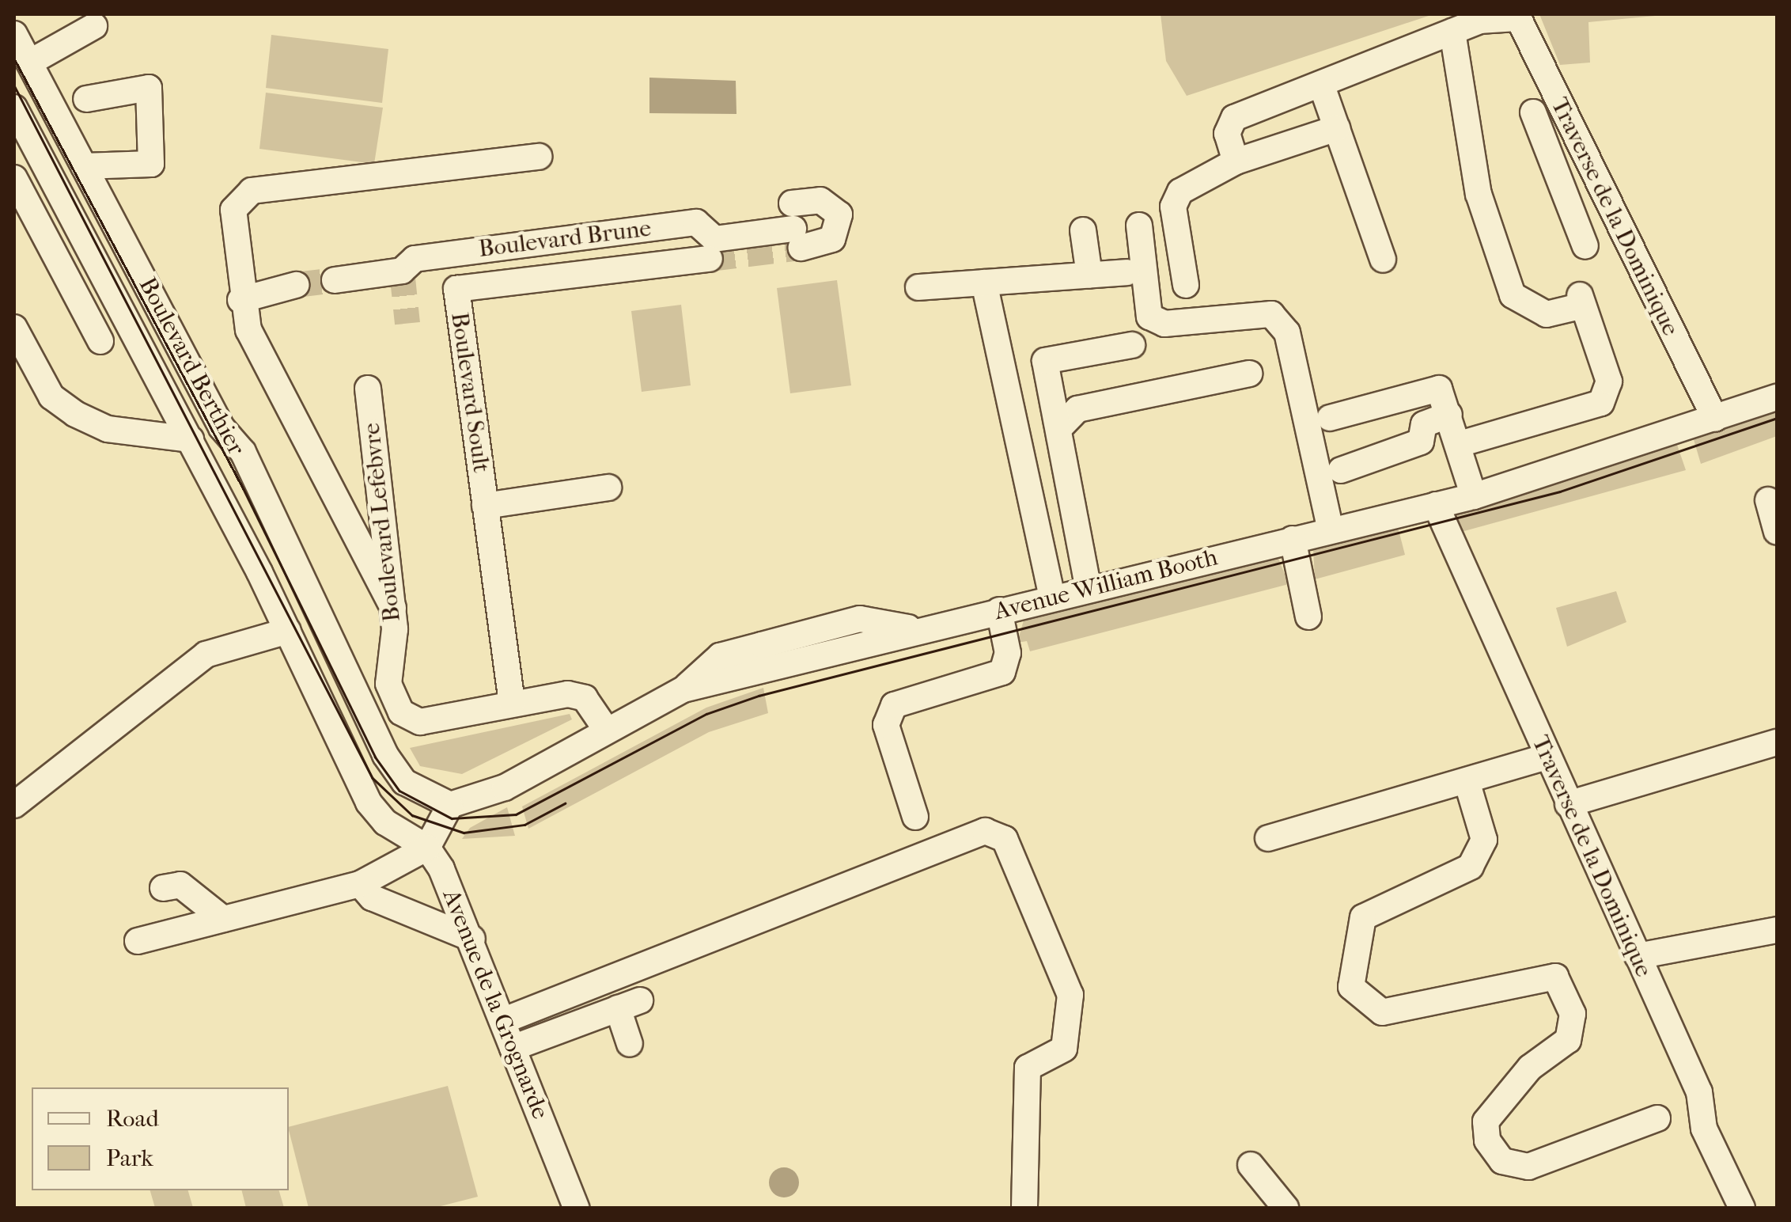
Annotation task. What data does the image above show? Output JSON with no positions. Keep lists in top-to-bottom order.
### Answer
{
  "streets": {
    "street": [
      "Traverse de la Dominique",
      "Boulevard Brune",
      "Boulevard Berthier",
      "Boulevard Soult",
      "Boulevard Lefebvre",
      "Avenue William Booth",
      "Avenue de la Grognarde"
    ]
  },
  "crossings": [
    ["Traverse de la Dominique", "Avenue William Booth"],
    ["Boulevard Berthier", "Avenue William Booth"],
    ["Boulevard Berthier", "Avenue de la Grognarde"],
    ["Boulevard Soult", "Boulevard Lefebvre"],
    ["Boulevard Lefebvre", "Avenue William Booth"]
  ],
  "legend": ["Road", "Park"]
}
